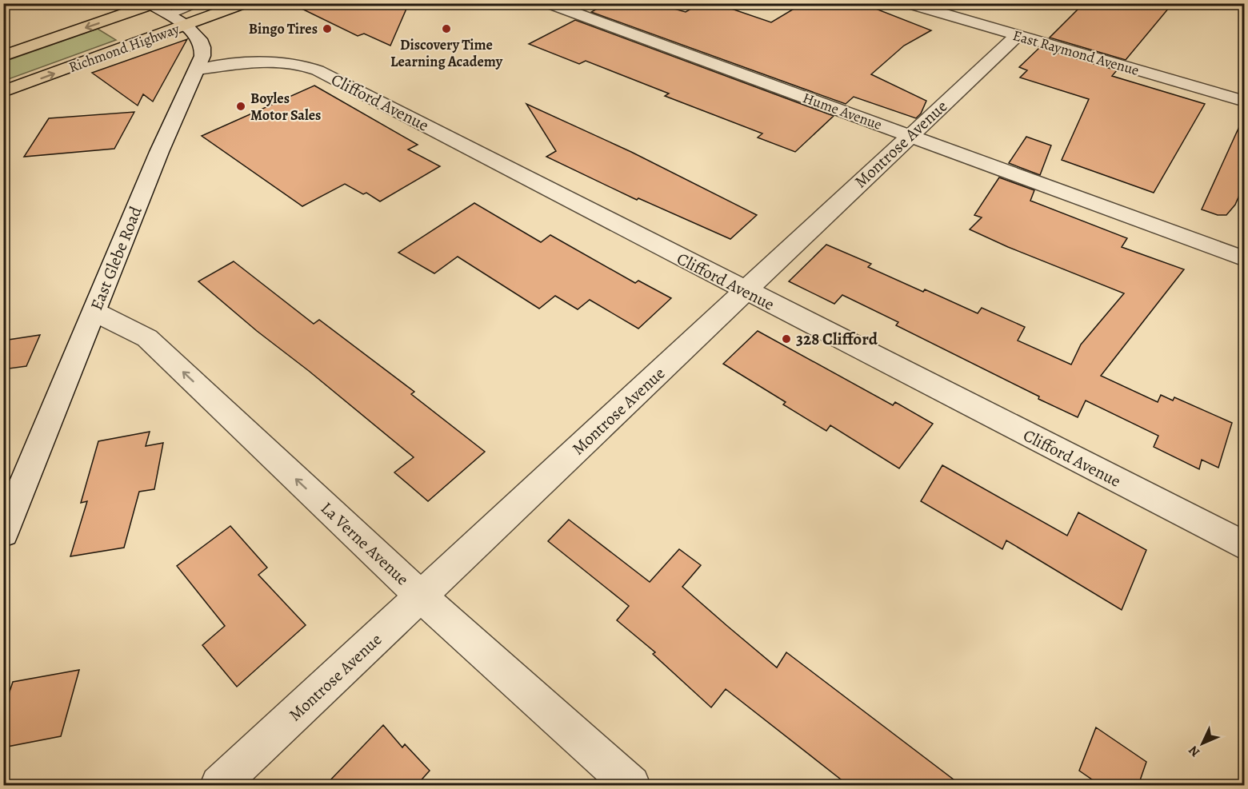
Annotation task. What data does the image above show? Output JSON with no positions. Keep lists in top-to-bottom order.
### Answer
{
  "streets": {
    "highway": ["Richmond Highway"],
    "street": [
      "East Raymond Avenue",
      "Clifford Avenue",
      "Hume Avenue",
      "Montrose Avenue",
      "East Glebe Road",
      "La Verne Avenue"
    ]
  },
  "crossings": [
    ["Richmond Highway", "East Glebe Road"],
    ["East Raymond Avenue", "Montrose Avenue"],
    ["Clifford Avenue", "Montrose Avenue"],
    ["Clifford Avenue", "East Glebe Road"],
    ["Hume Avenue", "Montrose Avenue"],
    ["Montrose Avenue", "La Verne Avenue"],
    ["East Glebe Road", "La Verne Avenue"]
  ],
  "one_way": ["La Verne Avenue"],
  "places": [
    "Bingo Tires",
    "Discovery Time Learning Academy",
    "Boyles Motor Sales",
    "328 Clifford"
  ],
  "north": "bottom left"
}
